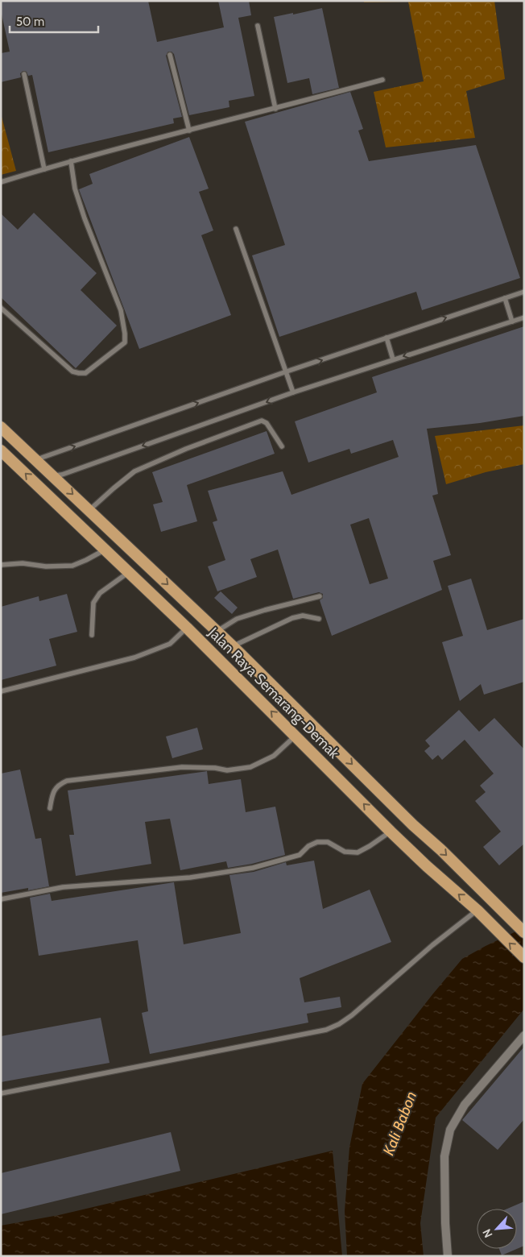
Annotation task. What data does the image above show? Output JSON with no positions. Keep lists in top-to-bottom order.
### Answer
{
  "streets": {
    "highway": ["Jalan Raya Semarang-Demak"]
  },
  "water": ["Kali Babon"],
  "scale_bar": "50 m",
  "north": "bottom left"
}
